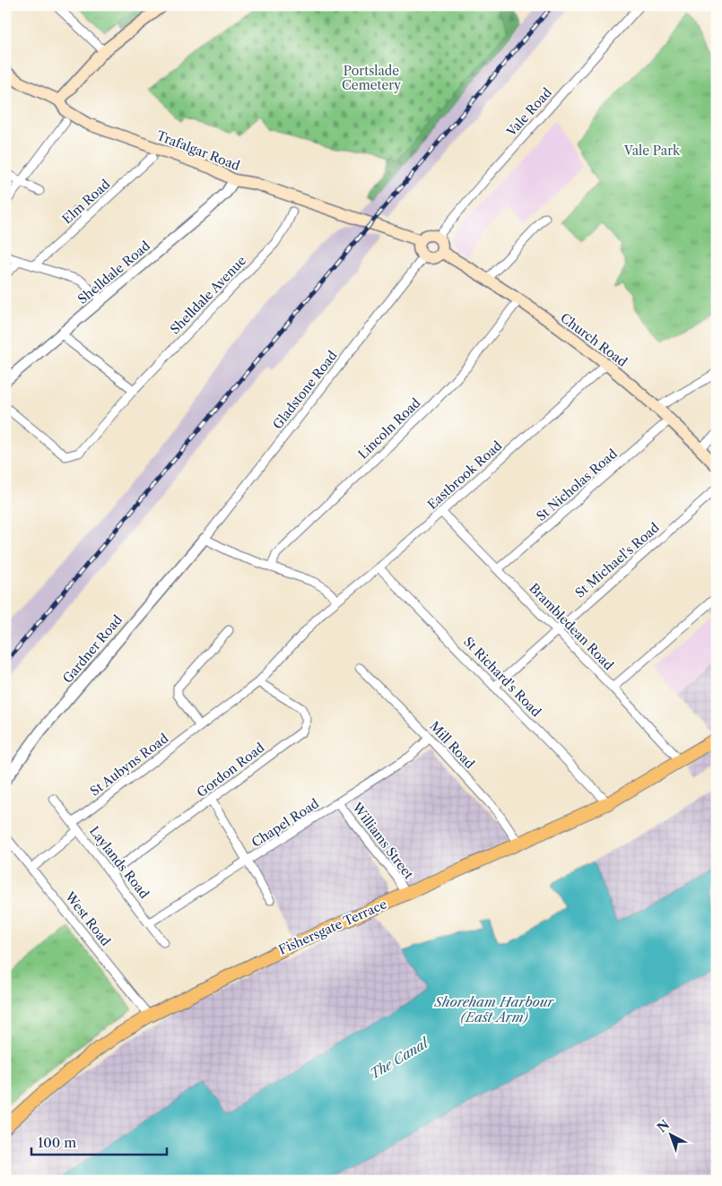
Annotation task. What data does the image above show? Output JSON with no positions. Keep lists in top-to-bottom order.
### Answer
{
  "streets": {
    "main road": ["Trafalgar Road", "Church Road", "Fishersgate Terrace"],
    "street": [
      "Vale Road",
      "Elm Road",
      "Shelldale Road",
      "Shelldale Avenue",
      "Gladstone Road",
      "Lincoln Road",
      "Eastbrook Road",
      "St Nicholas Road",
      "St Michael's Road",
      "Brambledean Road",
      "Gardner Road",
      "St Richard's Road",
      "Mill Road",
      "St Aubyns Road",
      "Gordon Road",
      "Chapel Road",
      "Williams Street",
      "Laylands Road",
      "West Road"
    ]
  },
  "crossings": [
    ["Vale Road", "Trafalgar Road"],
    ["Vale Road", "Church Road"],
    ["Vale Road", "Gladstone Road"],
    ["Trafalgar Road", "Shelldale Road"],
    ["Trafalgar Road", "Church Road"],
    ["Trafalgar Road", "Gladstone Road"],
    ["Church Road", "Gladstone Road"],
    ["Church Road", "Lincoln Road"],
    ["Church Road", "Eastbrook Road"],
    ["Church Road", "St Nicholas Road"],
    ["Gladstone Road", "Gardner Road"],
    ["Eastbrook Road", "Brambledean Road"],
    ["Eastbrook Road", "St Richard's Road"],
    ["Eastbrook Road", "St Aubyns Road"],
    ["Eastbrook Road", "Gordon Road"],
    ["St Nicholas Road", "Brambledean Road"],
    ["St Michael's Road", "Brambledean Road"],
    ["St Michael's Road", "St Richard's Road"],
    ["Brambledean Road", "Fishersgate Terrace"],
    ["St Richard's Road", "Fishersgate Terrace"],
    ["Mill Road", "Chapel Road"],
    ["Mill Road", "Fishersgate Terrace"],
    ["St Aubyns Road", "Gordon Road"],
    ["St Aubyns Road", "Laylands Road"],
    ["St Aubyns Road", "West Road"],
    ["Gordon Road", "Laylands Road"],
    ["Chapel Road", "Williams Street"],
    ["Chapel Road", "Laylands Road"],
    ["Williams Street", "Fishersgate Terrace"],
    ["West Road", "Fishersgate Terrace"]
  ],
  "water": ["Shoreham Harbour (East Arm)", "The Canal"],
  "parks": ["Portslade Cemetery", "Vale Park"],
  "scale_bar": "100 m",
  "north": "top left"
}
